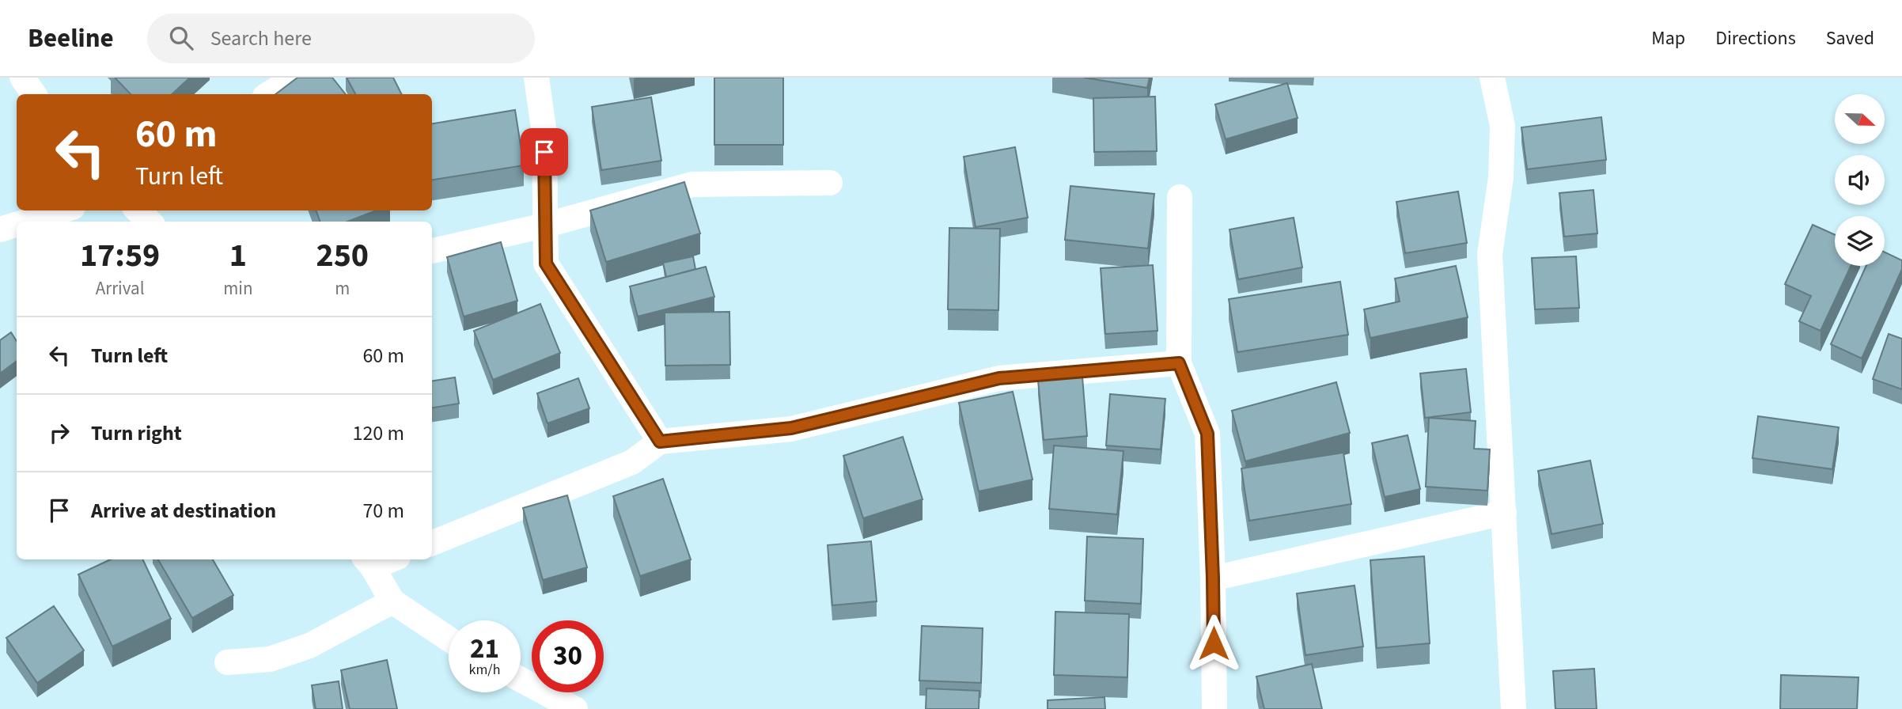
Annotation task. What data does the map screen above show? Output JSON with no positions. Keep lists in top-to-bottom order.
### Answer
{
  "north": "right",
  "page": {
    "header": "Beeline",
    "search": "Search here",
    "nav": ["Map", "Directions", "Saved"],
    "turn": ["60 m", "Turn left"],
    "eta": [
      "17:59",
      "Arrival",
      "1",
      "min",
      "250",
      "m"
    ],
    "list": [
      {
        "name": "Turn left",
        "value": "60 m"
      },
      {
        "name": "Turn right",
        "value": "120 m"
      },
      {
        "name": "Arrive at destination",
        "value": "70 m"
      }
    ],
    "speed": "21 km/h",
    "limit": "30"
  }
}
